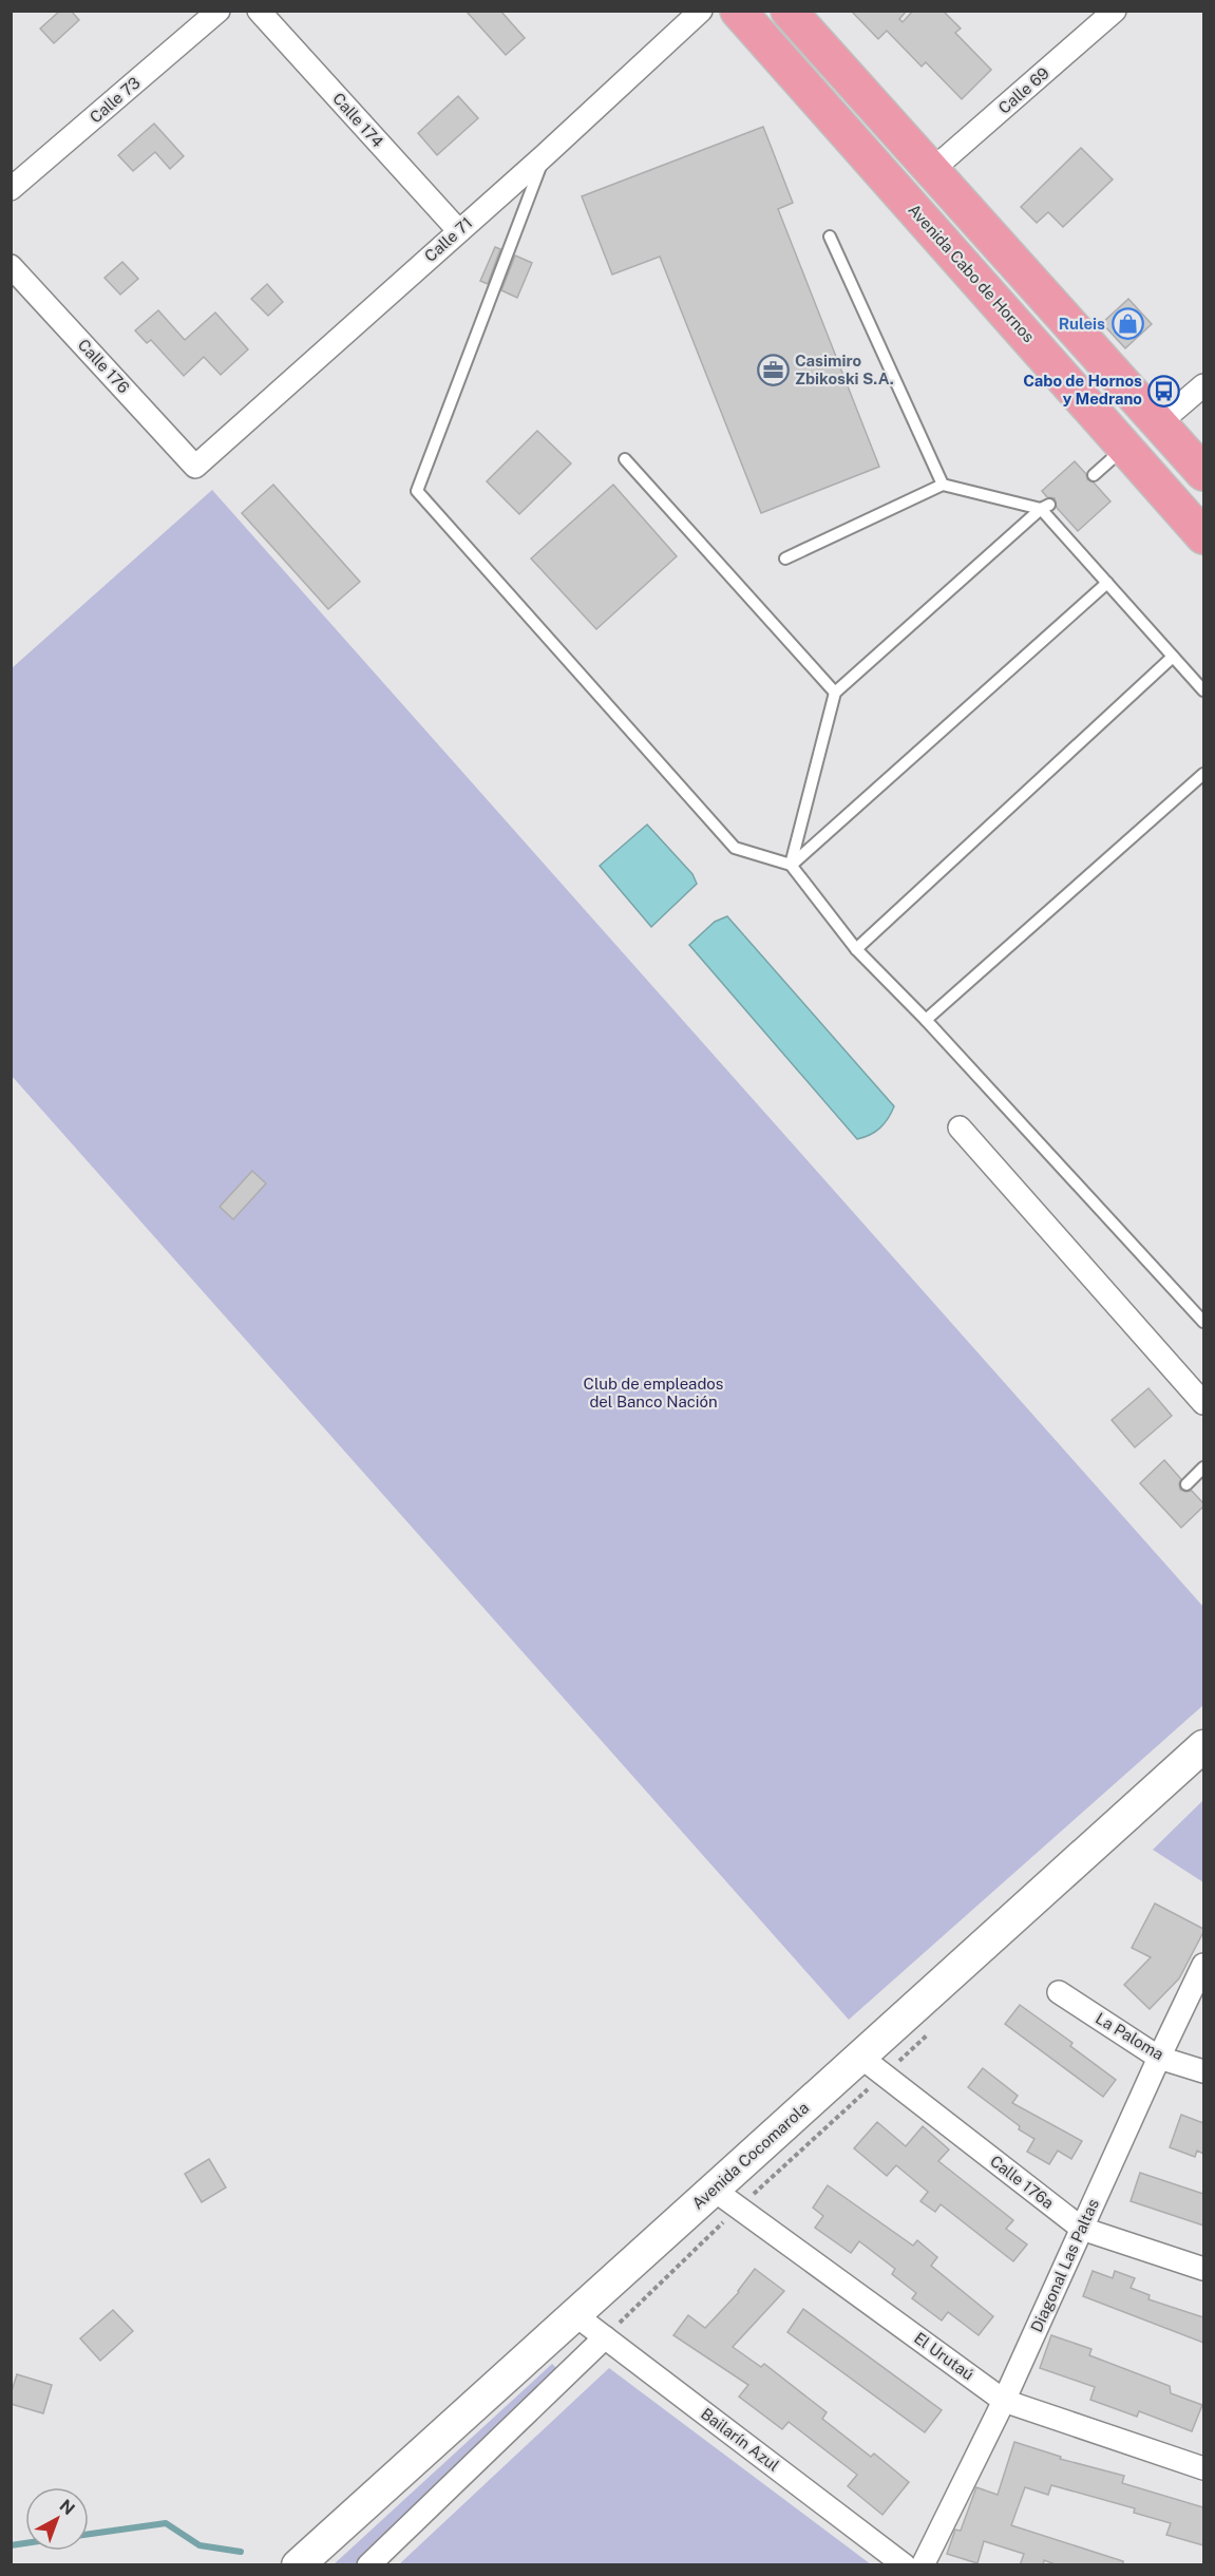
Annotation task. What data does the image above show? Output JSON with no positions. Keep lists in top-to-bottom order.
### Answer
{
  "streets": {
    "main road": ["Avenida Cabo de Hornos", "Avenida Cocomarola"],
    "street": [
      "Calle 69",
      "Calle 73",
      "Calle 174",
      "Calle 71",
      "Calle 176",
      "La Paloma",
      "Calle 176a",
      "Diagonal Las Paltas",
      "El Urutaú",
      "Bailarín Azul"
    ]
  },
  "crossings": [
    ["Calle 174", "Calle 71"],
    ["Calle 71", "Calle 176"],
    ["La Paloma", "Diagonal Las Paltas"],
    ["Avenida Cocomarola", "Calle 176a"],
    ["Avenida Cocomarola", "El Urutaú"],
    ["Avenida Cocomarola", "Bailarín Azul"],
    ["Calle 176a", "Diagonal Las Paltas"],
    ["Diagonal Las Paltas", "El Urutaú"]
  ],
  "parks": ["Club de empleados del Banco Nación"],
  "places": {
    "shop": ["Ruleis"],
    "office": ["Casimiro Zbikoski S.A."],
    "bus stop": ["Cabo de Hornos y Medrano"]
  },
  "north": "top right"
}
